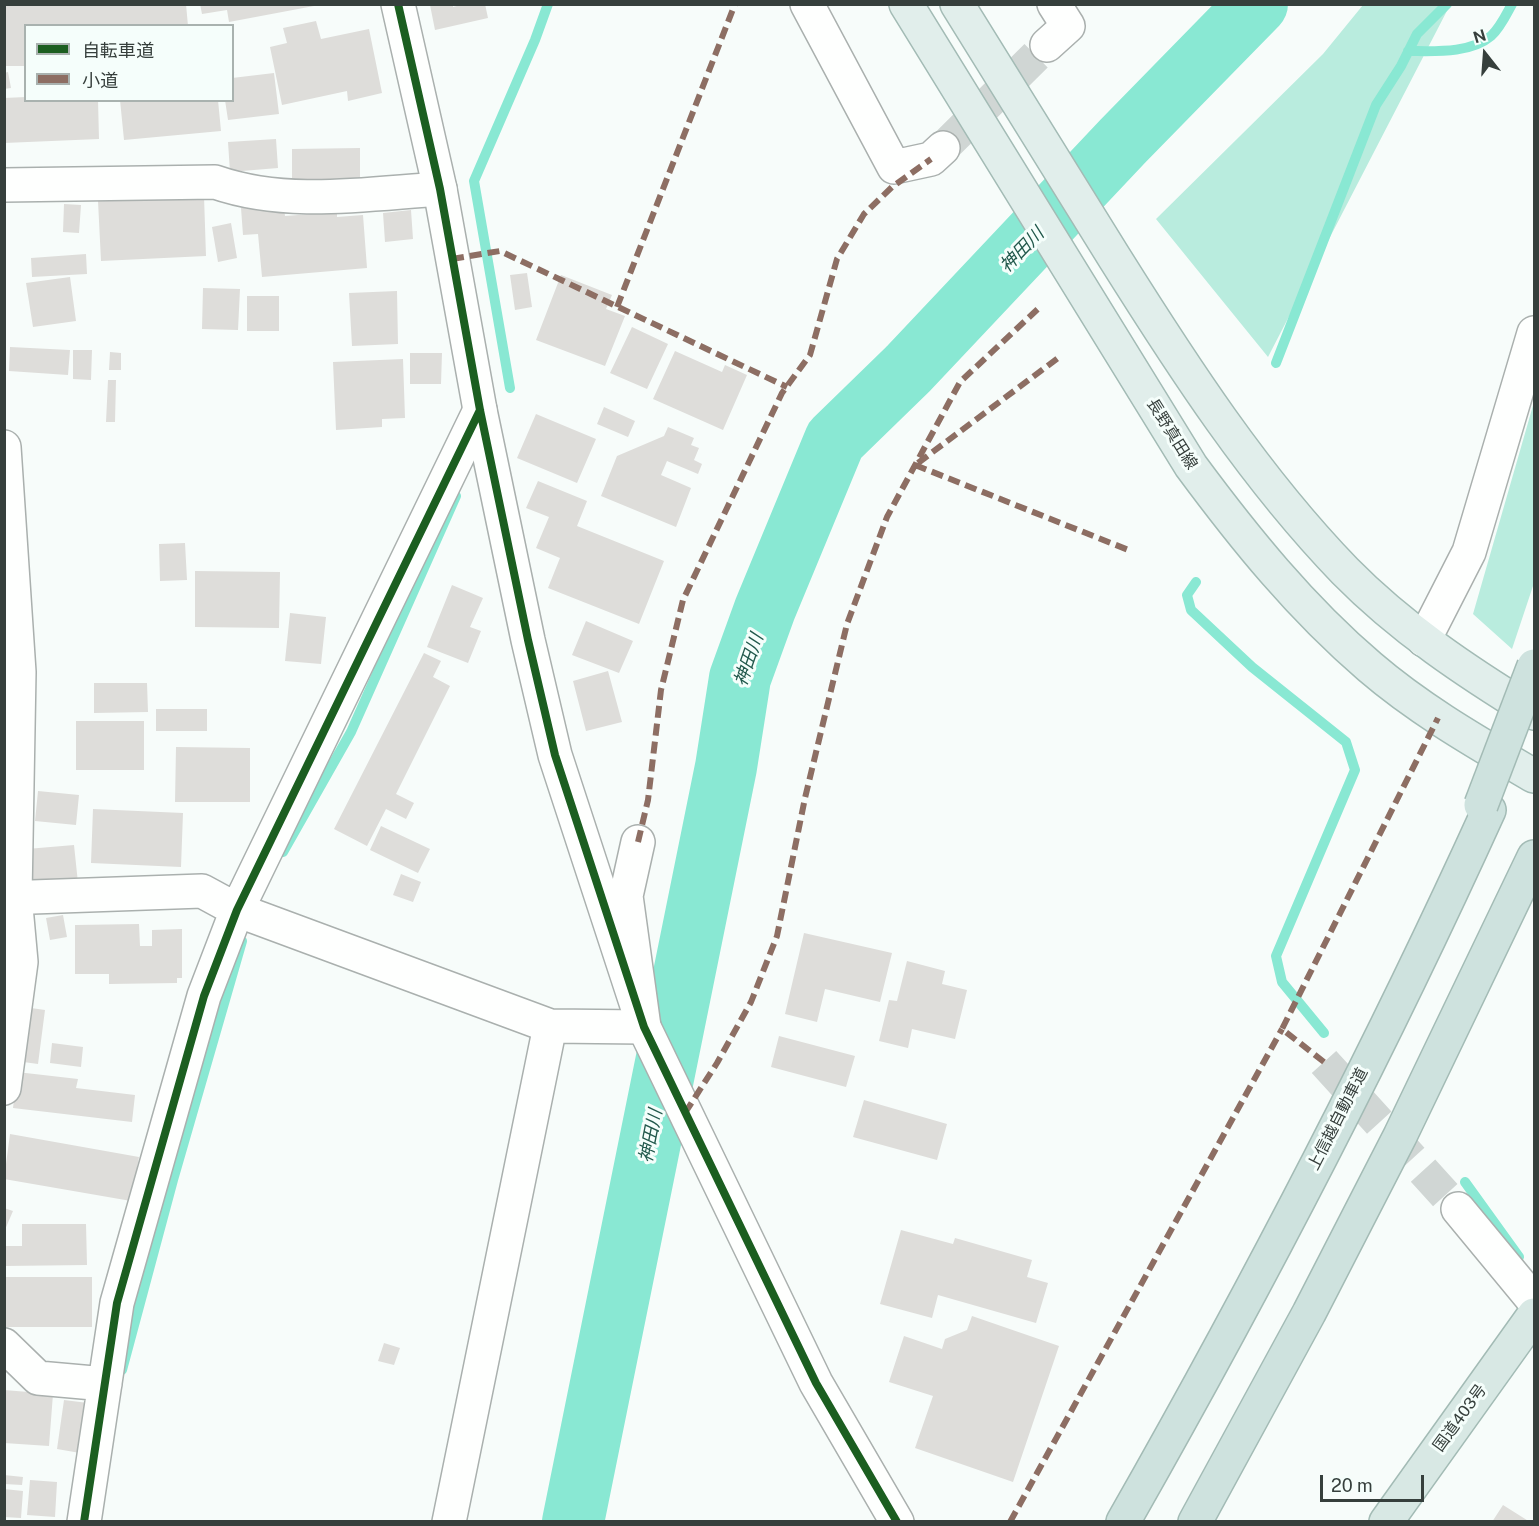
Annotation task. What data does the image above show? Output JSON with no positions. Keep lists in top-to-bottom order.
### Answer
{
  "streets": {
    "highway": ["上信越自動車道", "国道403号"],
    "main road": ["長野真田線"]
  },
  "water": ["神田川"],
  "legend": ["自転車道", "小道"],
  "scale_bar": "20 m",
  "north": "top"
}
